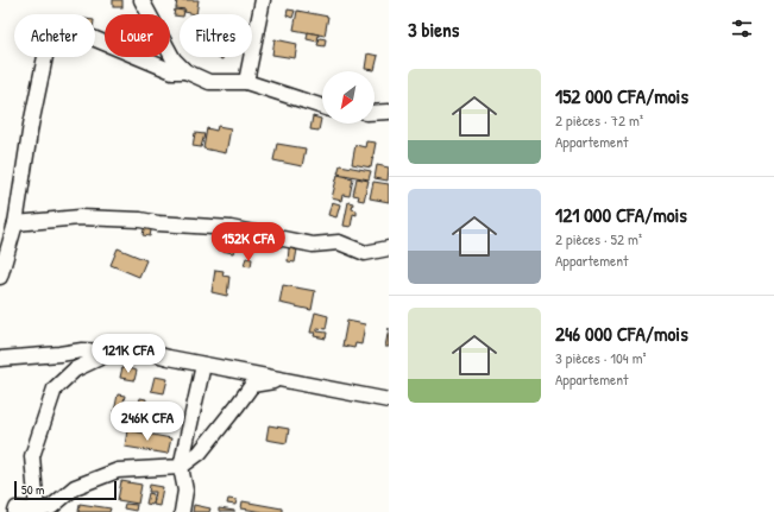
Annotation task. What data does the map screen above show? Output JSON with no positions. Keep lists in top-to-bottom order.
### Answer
{
  "scale_bar": "50 m",
  "north": "bottom left",
  "page": {
    "heading": "3 biens",
    "chip": ["Acheter", "Louer", "Filtres"],
    "list": [
      {
        "name": "152 000 CFA/mois",
        "note": "2 pièces · 72 m² · Appartement"
      },
      {
        "name": "121 000 CFA/mois",
        "note": "2 pièces · 52 m² · Appartement"
      },
      {
        "name": "246 000 CFA/mois",
        "note": "3 pièces · 104 m² · Appartement"
      }
    ],
    "price": ["152K CFA", "121K CFA", "246K CFA"],
    "scale": "50 m"
  }
}
